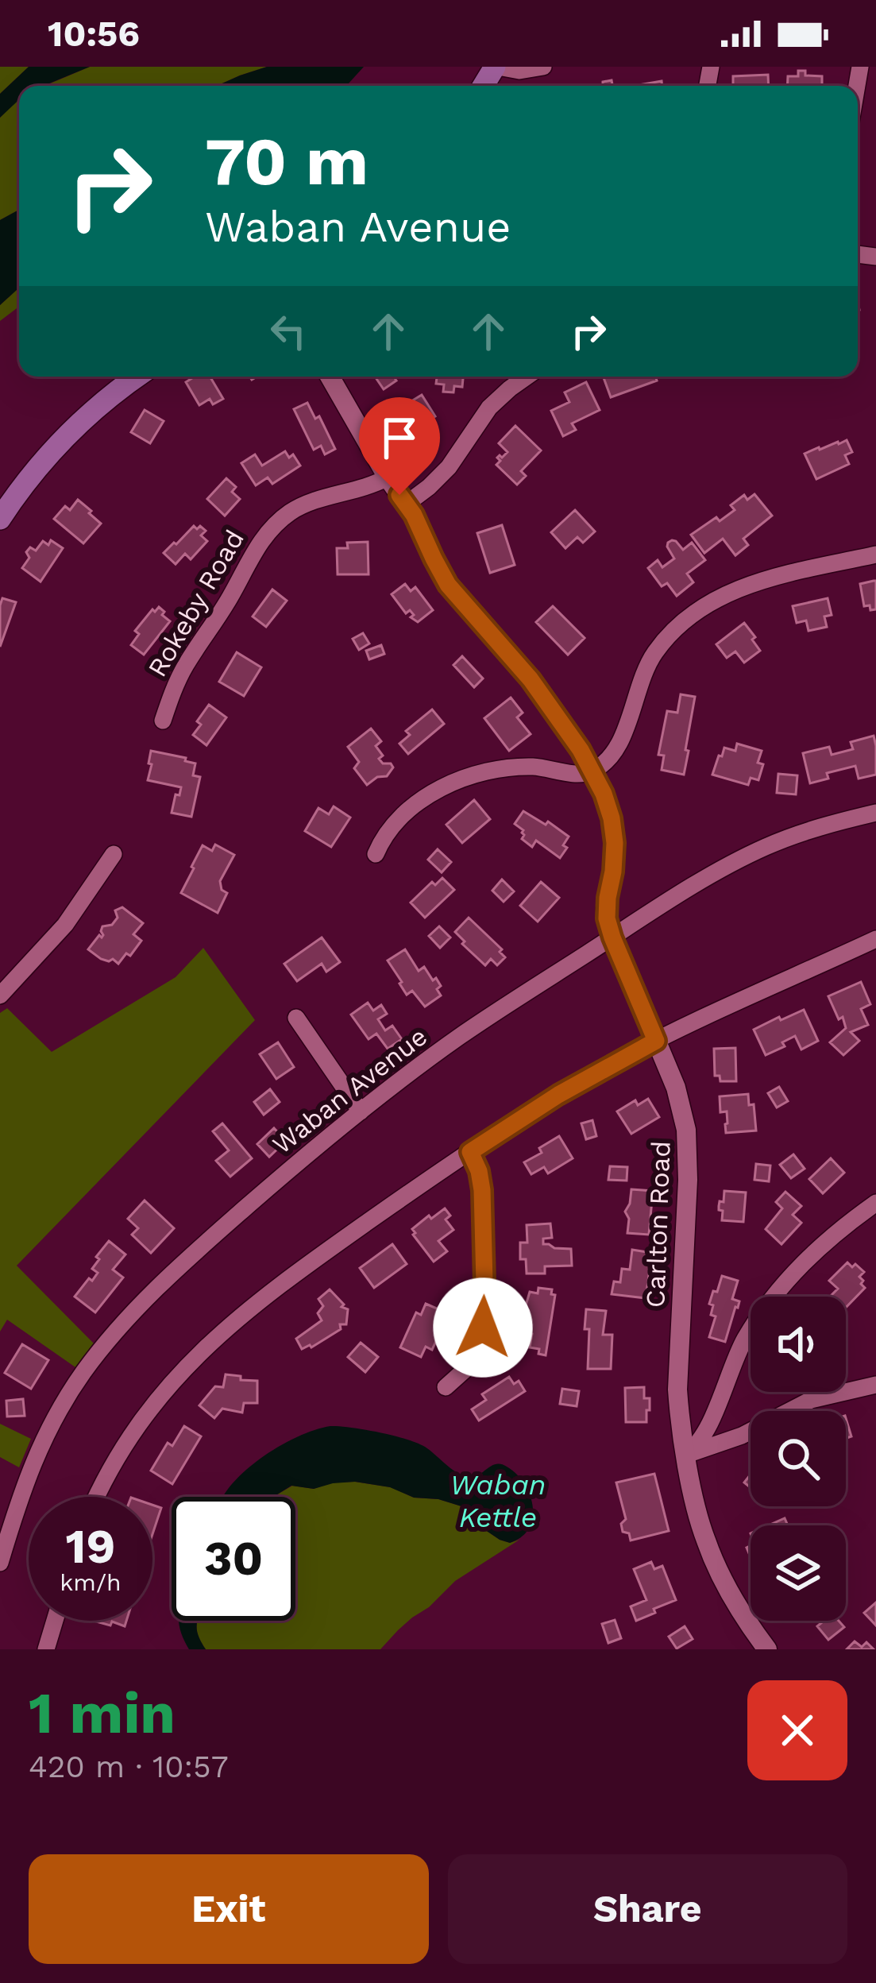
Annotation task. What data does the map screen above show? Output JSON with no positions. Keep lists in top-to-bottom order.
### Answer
{
  "streets": {
    "street": ["Rokeby Road", "Waban Avenue", "Carlton Road"]
  },
  "crossings": [
    ["Rokeby Road", "Carlton Road"],
    ["Waban Avenue", "Carlton Road"]
  ],
  "water": ["Waban Kettle"],
  "page": {
    "status": "10:56",
    "turn": ["70 m", "Waban Avenue"],
    "speed": "19 km/h",
    "limit": "30",
    "heading": ["1 min", "420 m · 10:57"],
    "buttons": ["Exit", "Share"]
  }
}
